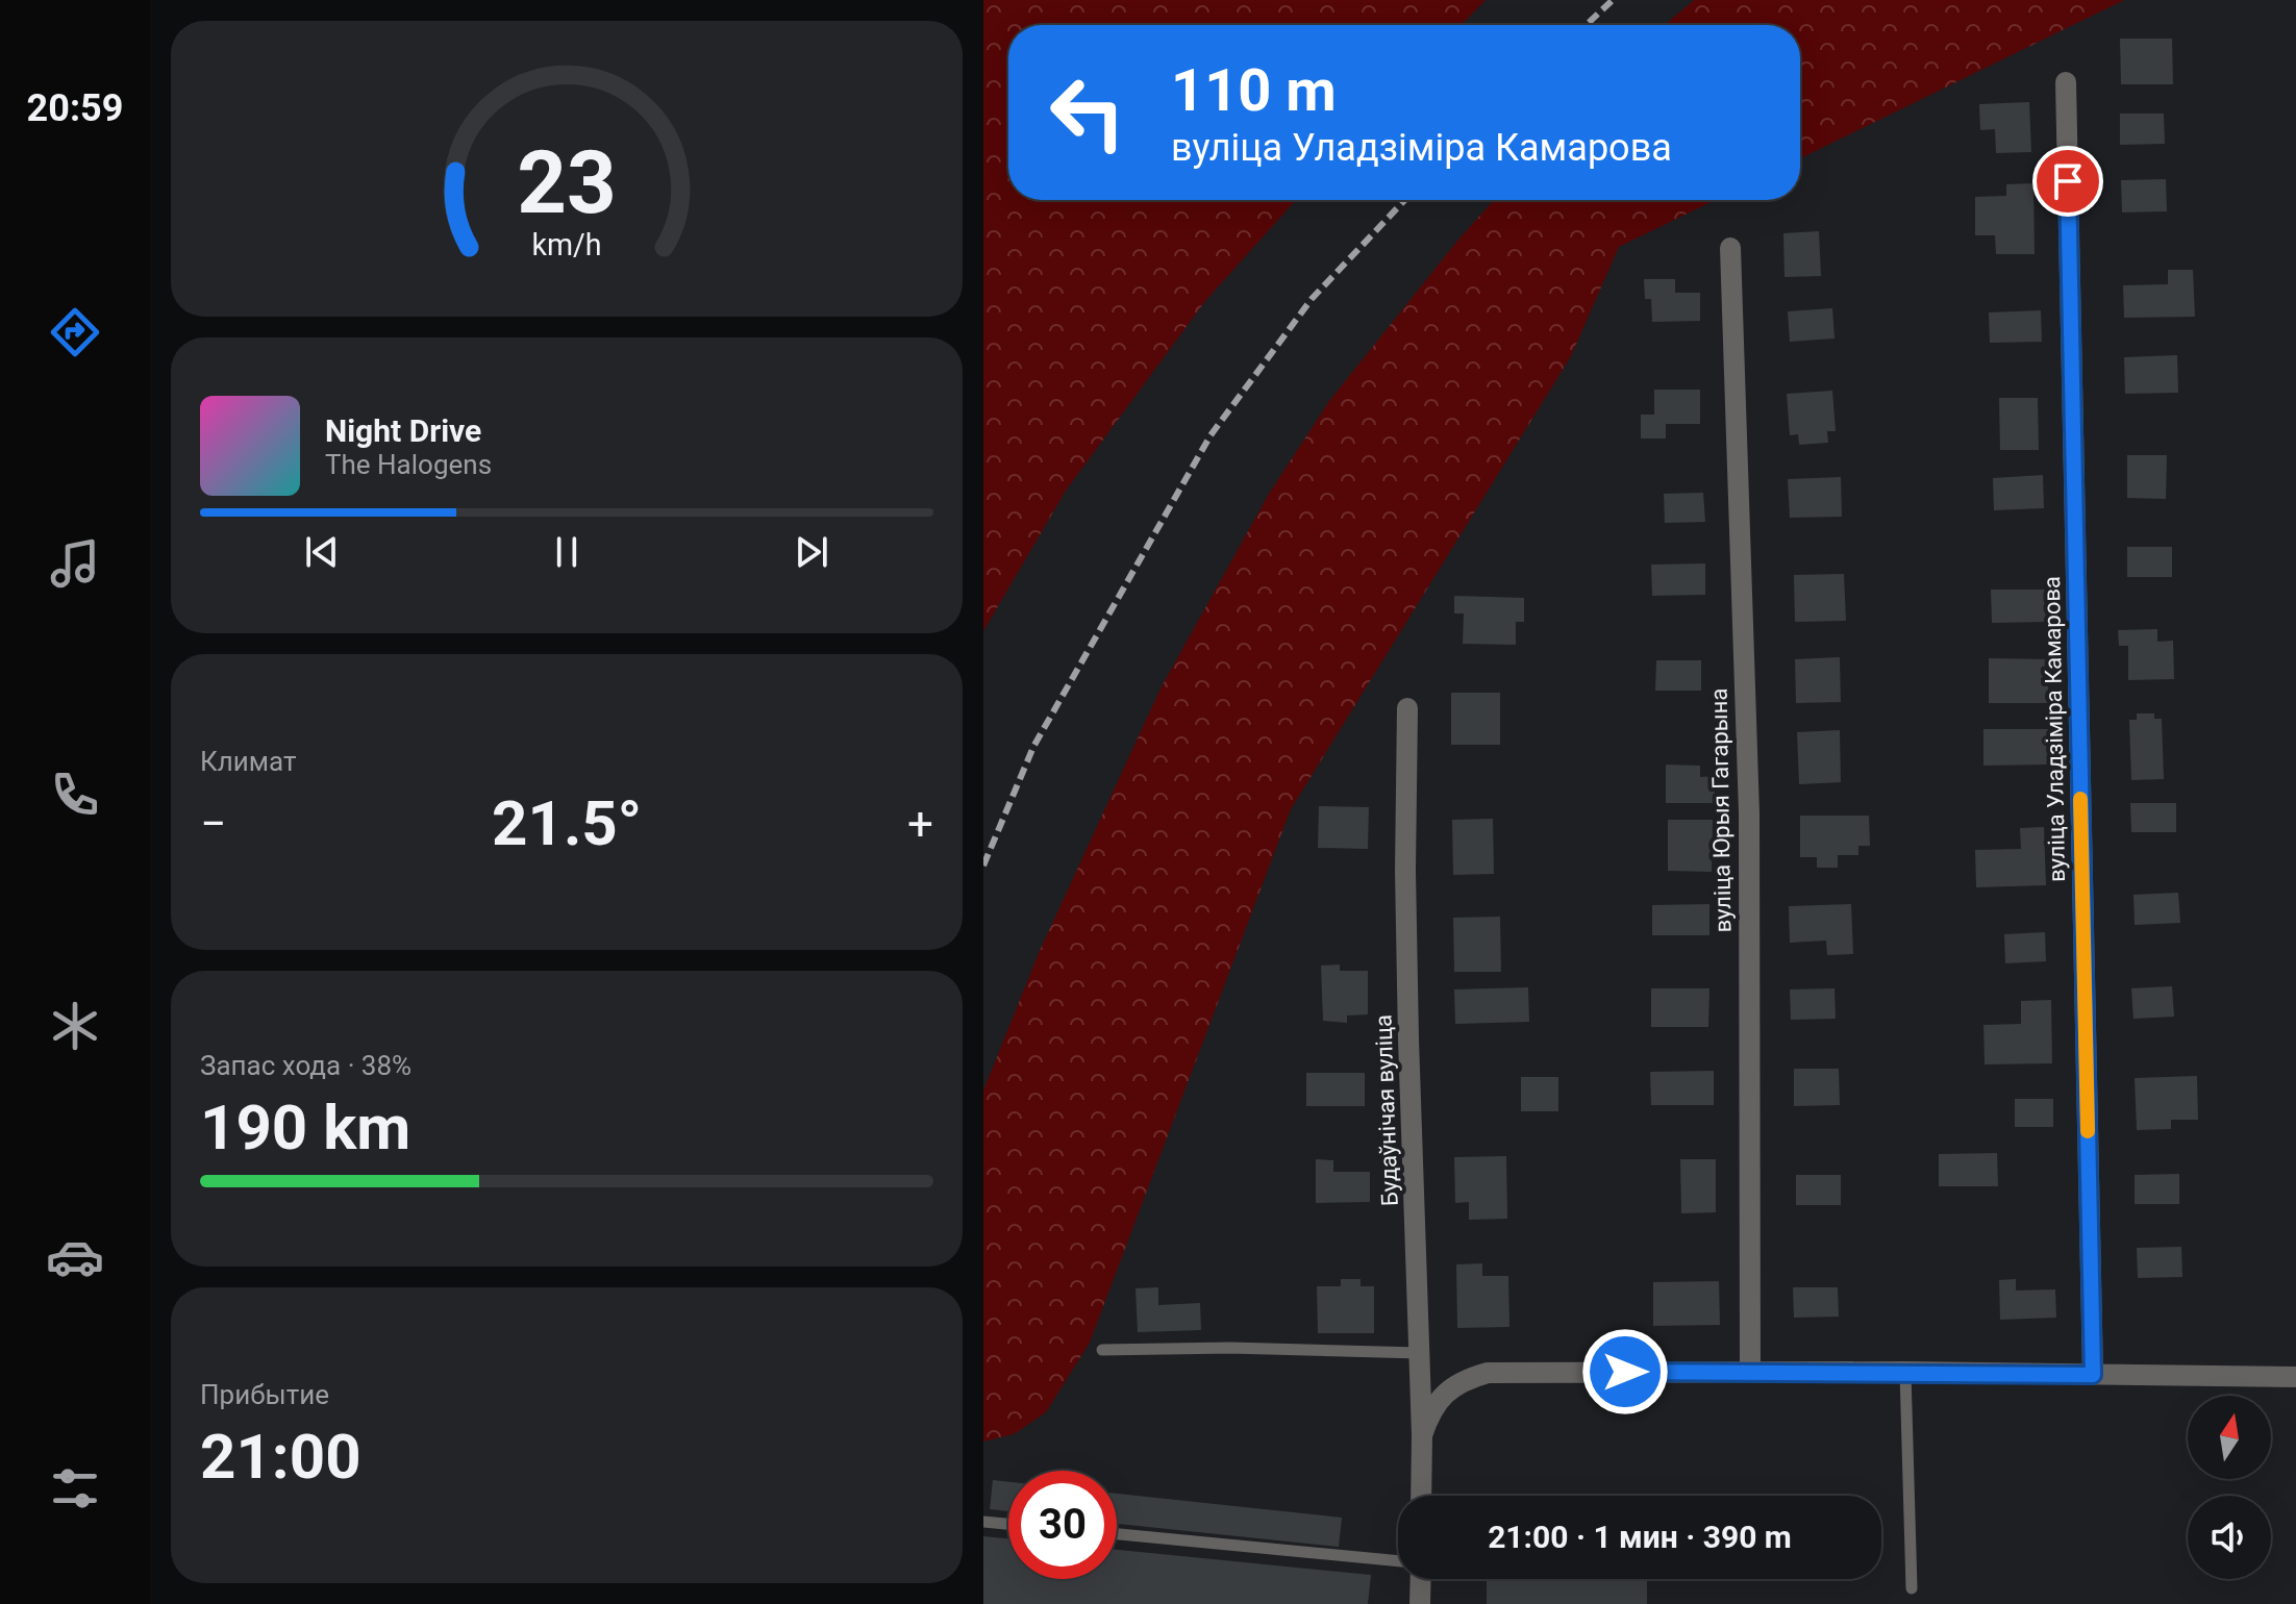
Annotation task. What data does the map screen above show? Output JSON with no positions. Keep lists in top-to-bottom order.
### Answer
{
  "streets": {
    "street": ["вуліца Уладзіміра Камарова", "вуліца Юрыя Гагарына", "Будаўнічая вуліца"]
  },
  "north": "top",
  "page": {
    "tabs": "20:59",
    "turn": ["110 m", "вуліца Уладзіміра Камарова"],
    "song": ["Night Drive", "The Halogens"],
    "tile": [
      "Климат",
      ["Запас хода · 38%", "190 km"],
      ["Прибытие", "21:00"]
    ],
    "heat": ["−", "21.5°", "+"],
    "limit": "30",
    "trip": "21:00 · 1 мин · 390 m",
    "gauge": ["23", "km/h"]
  }
}
